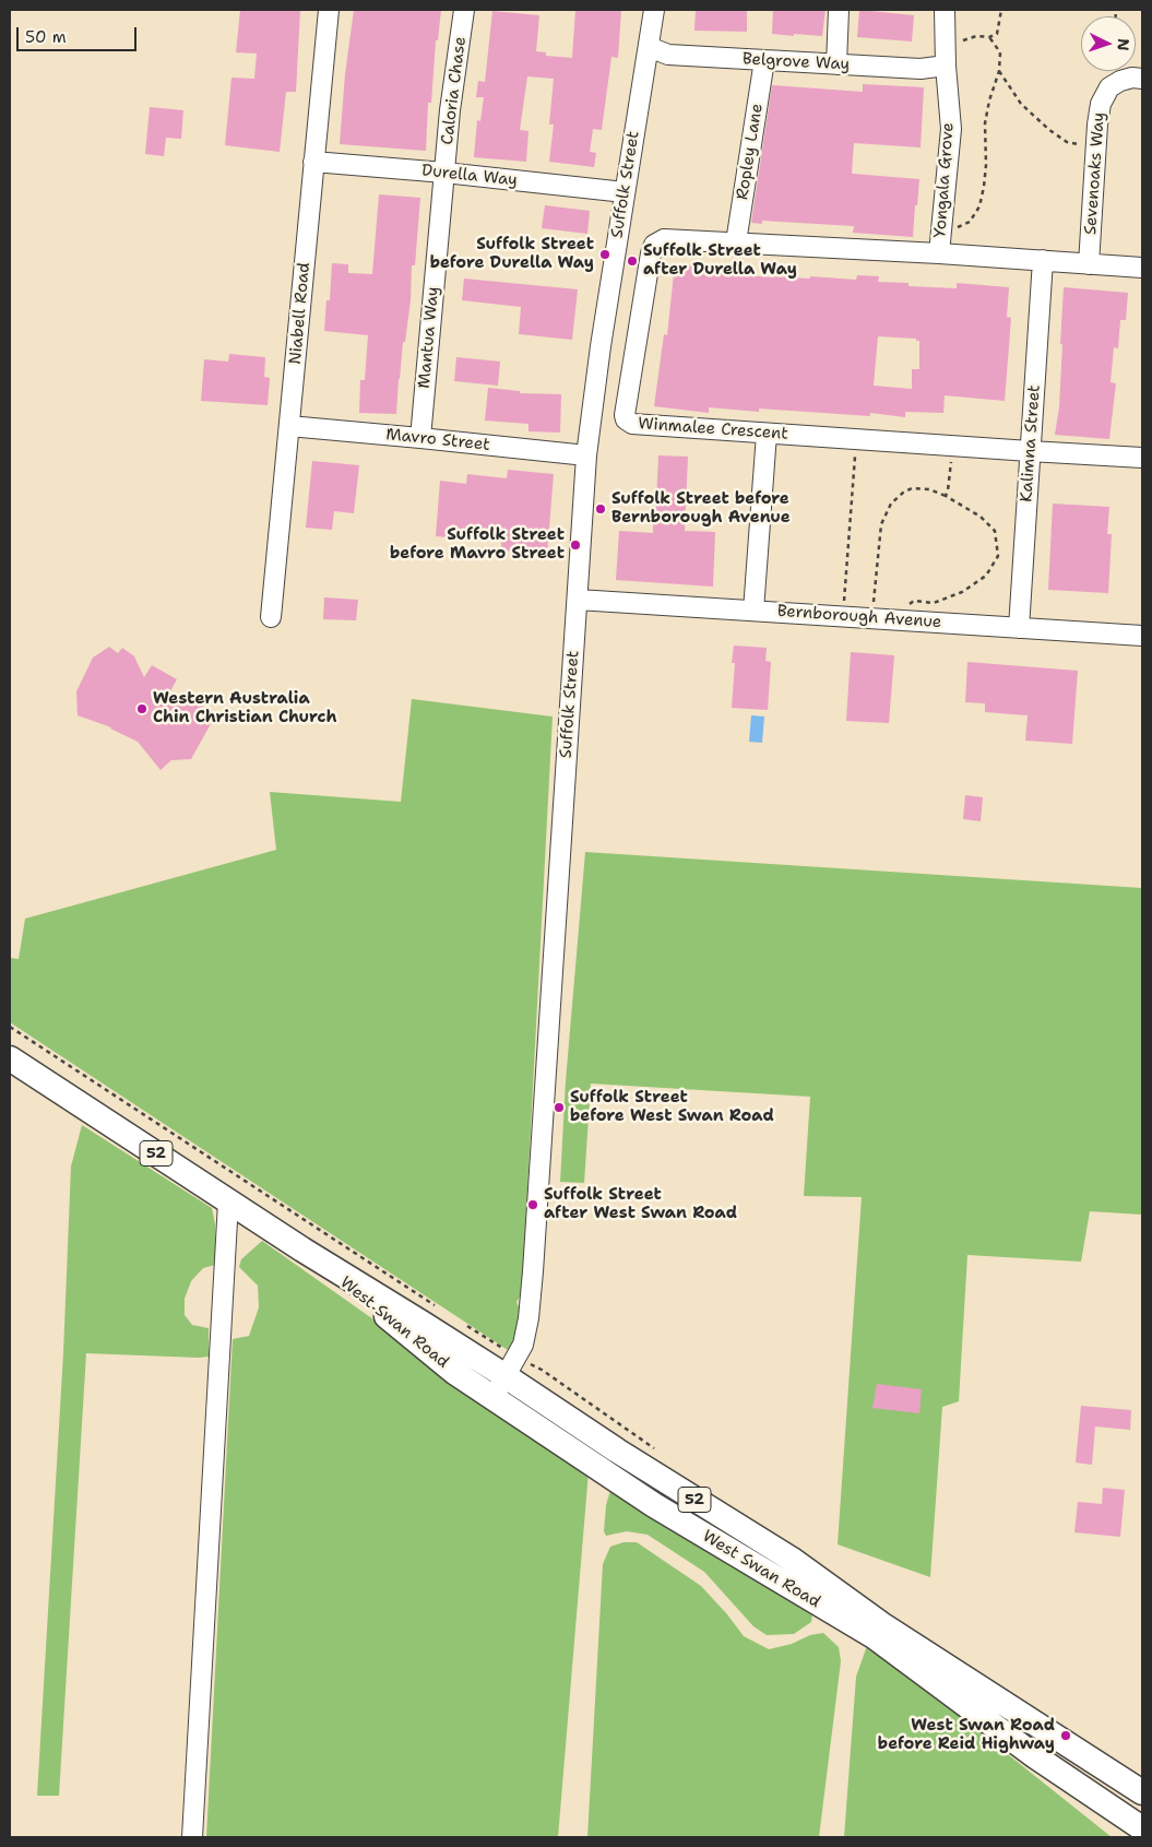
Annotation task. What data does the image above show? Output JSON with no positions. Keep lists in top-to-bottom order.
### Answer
{
  "streets": {
    "main road": ["52", "West Swan Road"],
    "street": [
      "Belgrove Way",
      "Caloria Chase",
      "Ropley Lane",
      "Sevenoaks Way",
      "Durella Way",
      "Yongala Grove",
      "Suffolk Street",
      "Niabell Road",
      "Mantua Way",
      "Winmalee Crescent",
      "Mavro Street",
      "Kalimna Street",
      "Bernborough Avenue"
    ]
  },
  "crossings": [
    ["Belgrove Way", "Ropley Lane"],
    ["Belgrove Way", "Yongala Grove"],
    ["Belgrove Way", "Suffolk Street"],
    ["Caloria Chase", "Durella Way"],
    ["Caloria Chase", "Mantua Way"],
    ["Ropley Lane", "Winmalee Crescent"],
    ["Sevenoaks Way", "Winmalee Crescent"],
    ["Durella Way", "Suffolk Street"],
    ["Durella Way", "Niabell Road"],
    ["Durella Way", "Mantua Way"],
    ["Yongala Grove", "Winmalee Crescent"],
    ["Suffolk Street", "Mavro Street"],
    ["Suffolk Street", "Bernborough Avenue"],
    ["Suffolk Street", "West Swan Road"],
    ["Niabell Road", "Mavro Street"],
    ["Mantua Way", "Mavro Street"],
    ["Winmalee Crescent", "Kalimna Street"],
    ["Kalimna Street", "Bernborough Avenue"]
  ],
  "places": [
    "Suffolk Street before Durella Way",
    "Suffolk Street after Durella Way",
    "Suffolk Street before Bernborough Avenue",
    "Suffolk Street before Mavro Street",
    "Western Australia Chin Christian Church",
    "Suffolk Street before West Swan Road",
    "Suffolk Street after West Swan Road",
    "West Swan Road before Reid Highway"
  ],
  "scale_bar": "50 m",
  "north": "right"
}
